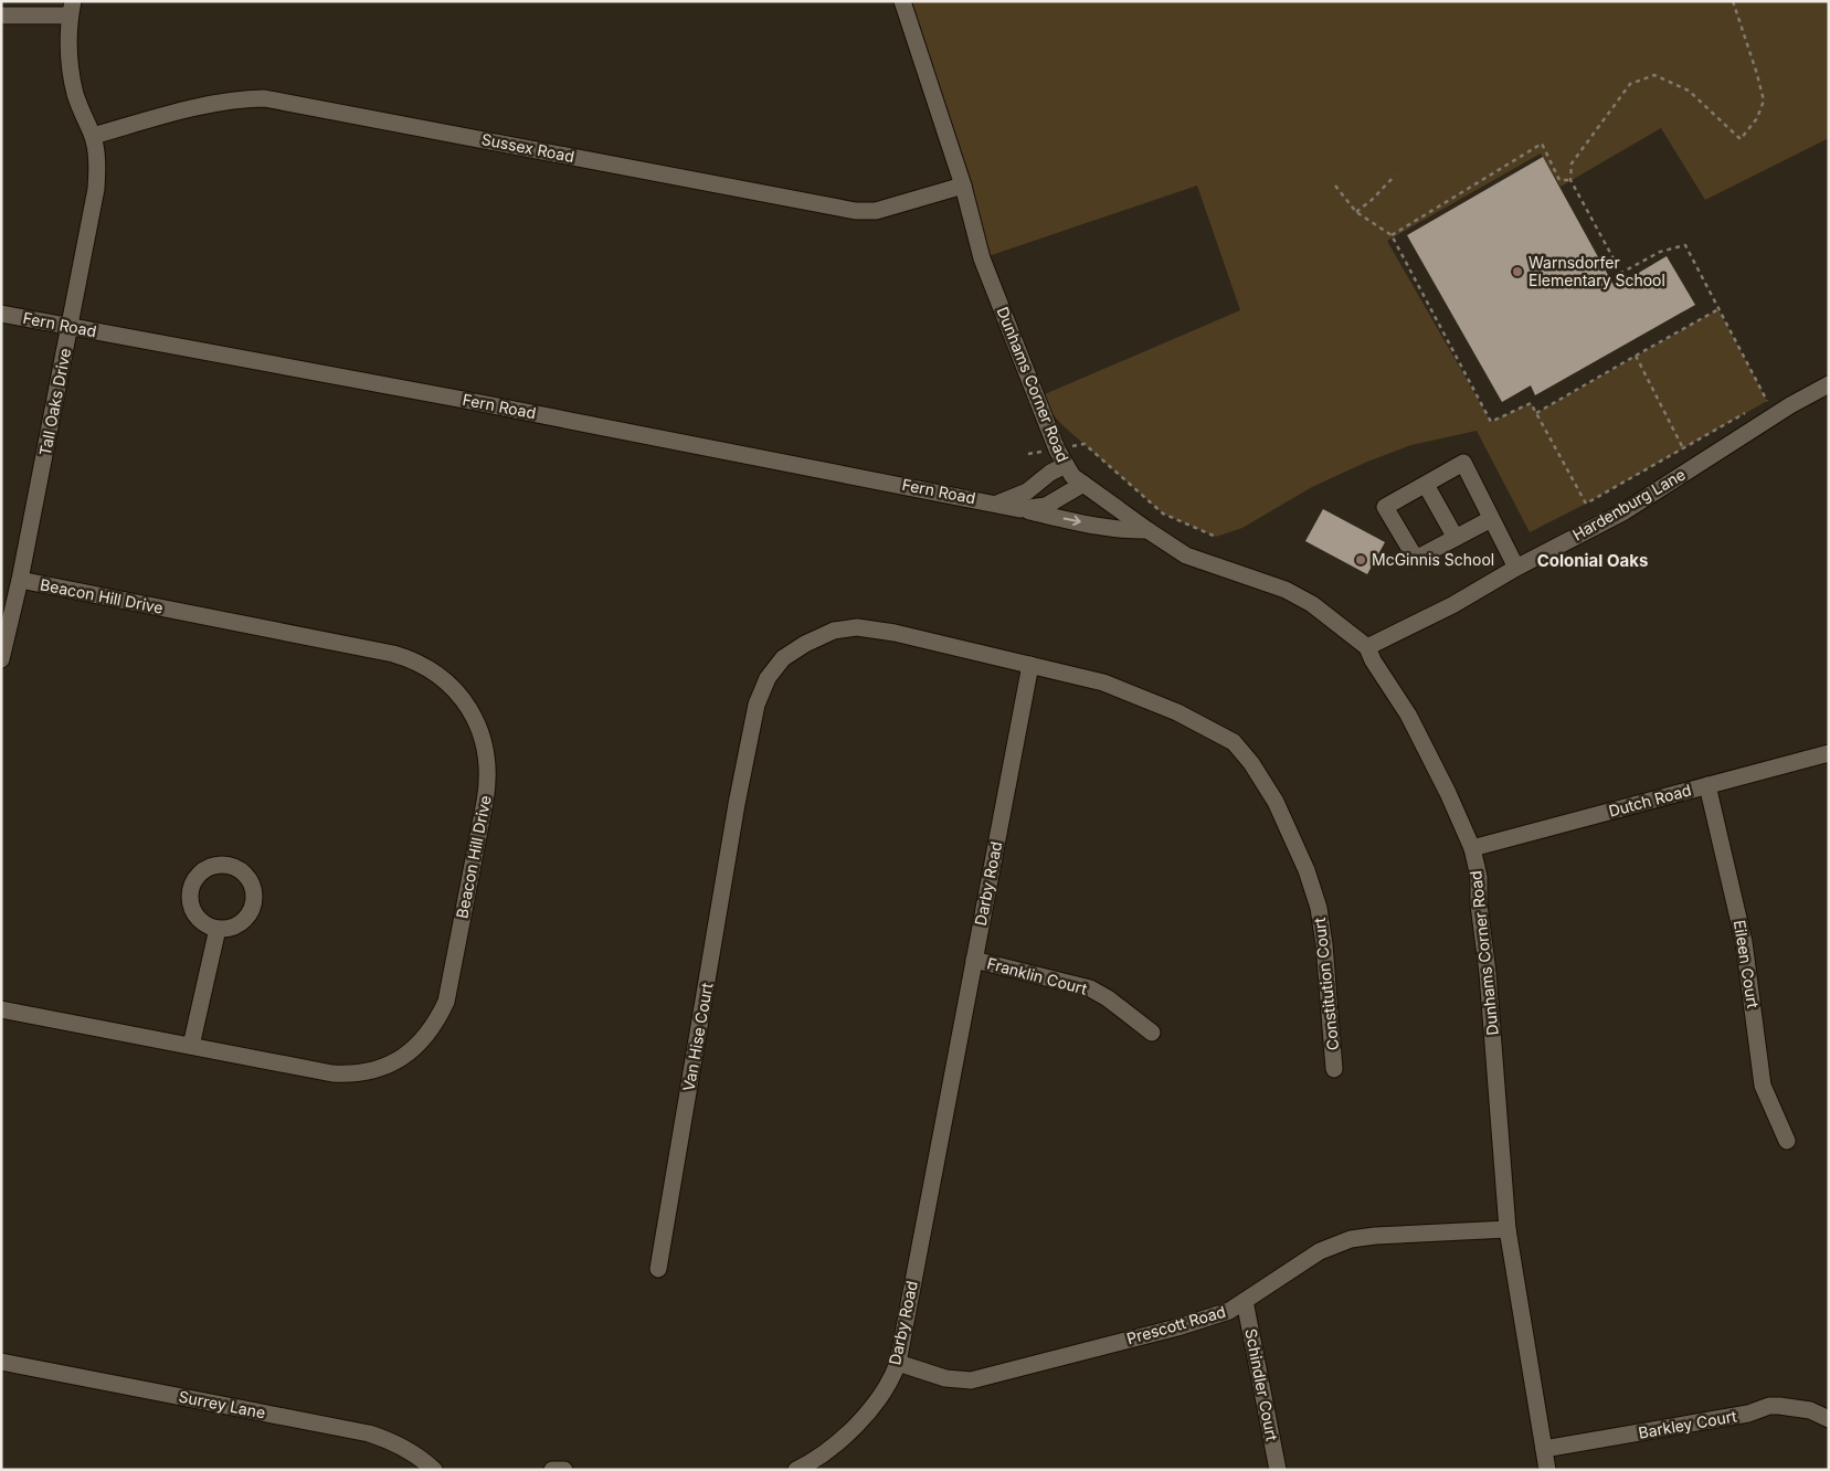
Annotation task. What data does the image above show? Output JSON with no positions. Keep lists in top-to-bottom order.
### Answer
{
  "streets": {
    "street": [
      "Sussex Road",
      "Fern Road",
      "Dunhams Corner Road",
      "Tall Oaks Drive",
      "Hardenburg Lane",
      "Beacon Hill Drive",
      "Dutch Road",
      "Darby Road",
      "Eileen Court",
      "Franklin Court",
      "Constitution Court",
      "Van Hise Court",
      "Prescott Road",
      "Schindler Court",
      "Surrey Lane",
      "Barkley Court"
    ]
  },
  "crossings": [
    ["Sussex Road", "Dunhams Corner Road"],
    ["Sussex Road", "Tall Oaks Drive"],
    ["Fern Road", "Dunhams Corner Road"],
    ["Fern Road", "Tall Oaks Drive"],
    ["Dunhams Corner Road", "Hardenburg Lane"],
    ["Dunhams Corner Road", "Dutch Road"],
    ["Dunhams Corner Road", "Prescott Road"],
    ["Dunhams Corner Road", "Barkley Court"],
    ["Tall Oaks Drive", "Beacon Hill Drive"],
    ["Dutch Road", "Eileen Court"],
    ["Darby Road", "Franklin Court"],
    ["Darby Road", "Constitution Court"],
    ["Darby Road", "Van Hise Court"],
    ["Darby Road", "Prescott Road"],
    ["Constitution Court", "Van Hise Court"],
    ["Prescott Road", "Schindler Court"]
  ],
  "districts": ["Colonial Oaks"],
  "places": ["Warnsdorfer Elementary School", "McGinnis School"]
}
